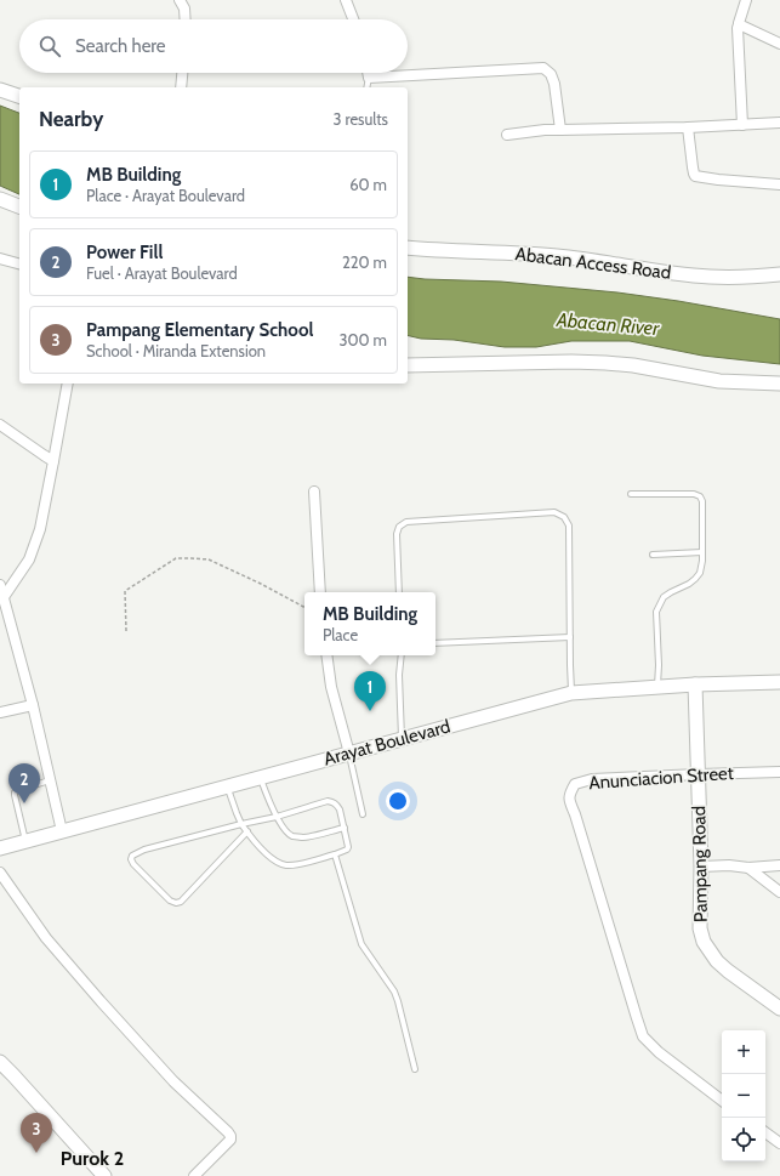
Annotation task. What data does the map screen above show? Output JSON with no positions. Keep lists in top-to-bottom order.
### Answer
{
  "streets": {
    "street": [
      "Abacan Access Road",
      "Arayat Boulevard",
      "Anunciacion Street",
      "Pampang Road"
    ]
  },
  "crossings": [
    ["Arayat Boulevard", "Pampang Road"],
    ["Anunciacion Street", "Pampang Road"]
  ],
  "districts": ["Purok 2"],
  "water": ["Abacan River"],
  "page": {
    "search": "Search here",
    "heading": ["Nearby", "3 results"],
    "list": [
      {
        "mark": "1",
        "name": "MB Building",
        "note": "Place · Arayat Boulevard",
        "value": "60 m"
      },
      {
        "mark": "2",
        "name": "Power Fill",
        "note": "Fuel · Arayat Boulevard",
        "value": "220 m"
      },
      {
        "mark": "3",
        "name": "Pampang Elementary School",
        "note": "School · Miranda Extension",
        "value": "300 m"
      }
    ],
    "popup": ["MB Building", "Place"],
    "pins": ["1", "2", "3"],
    "map_buttons": ["+", "−"]
  }
}
